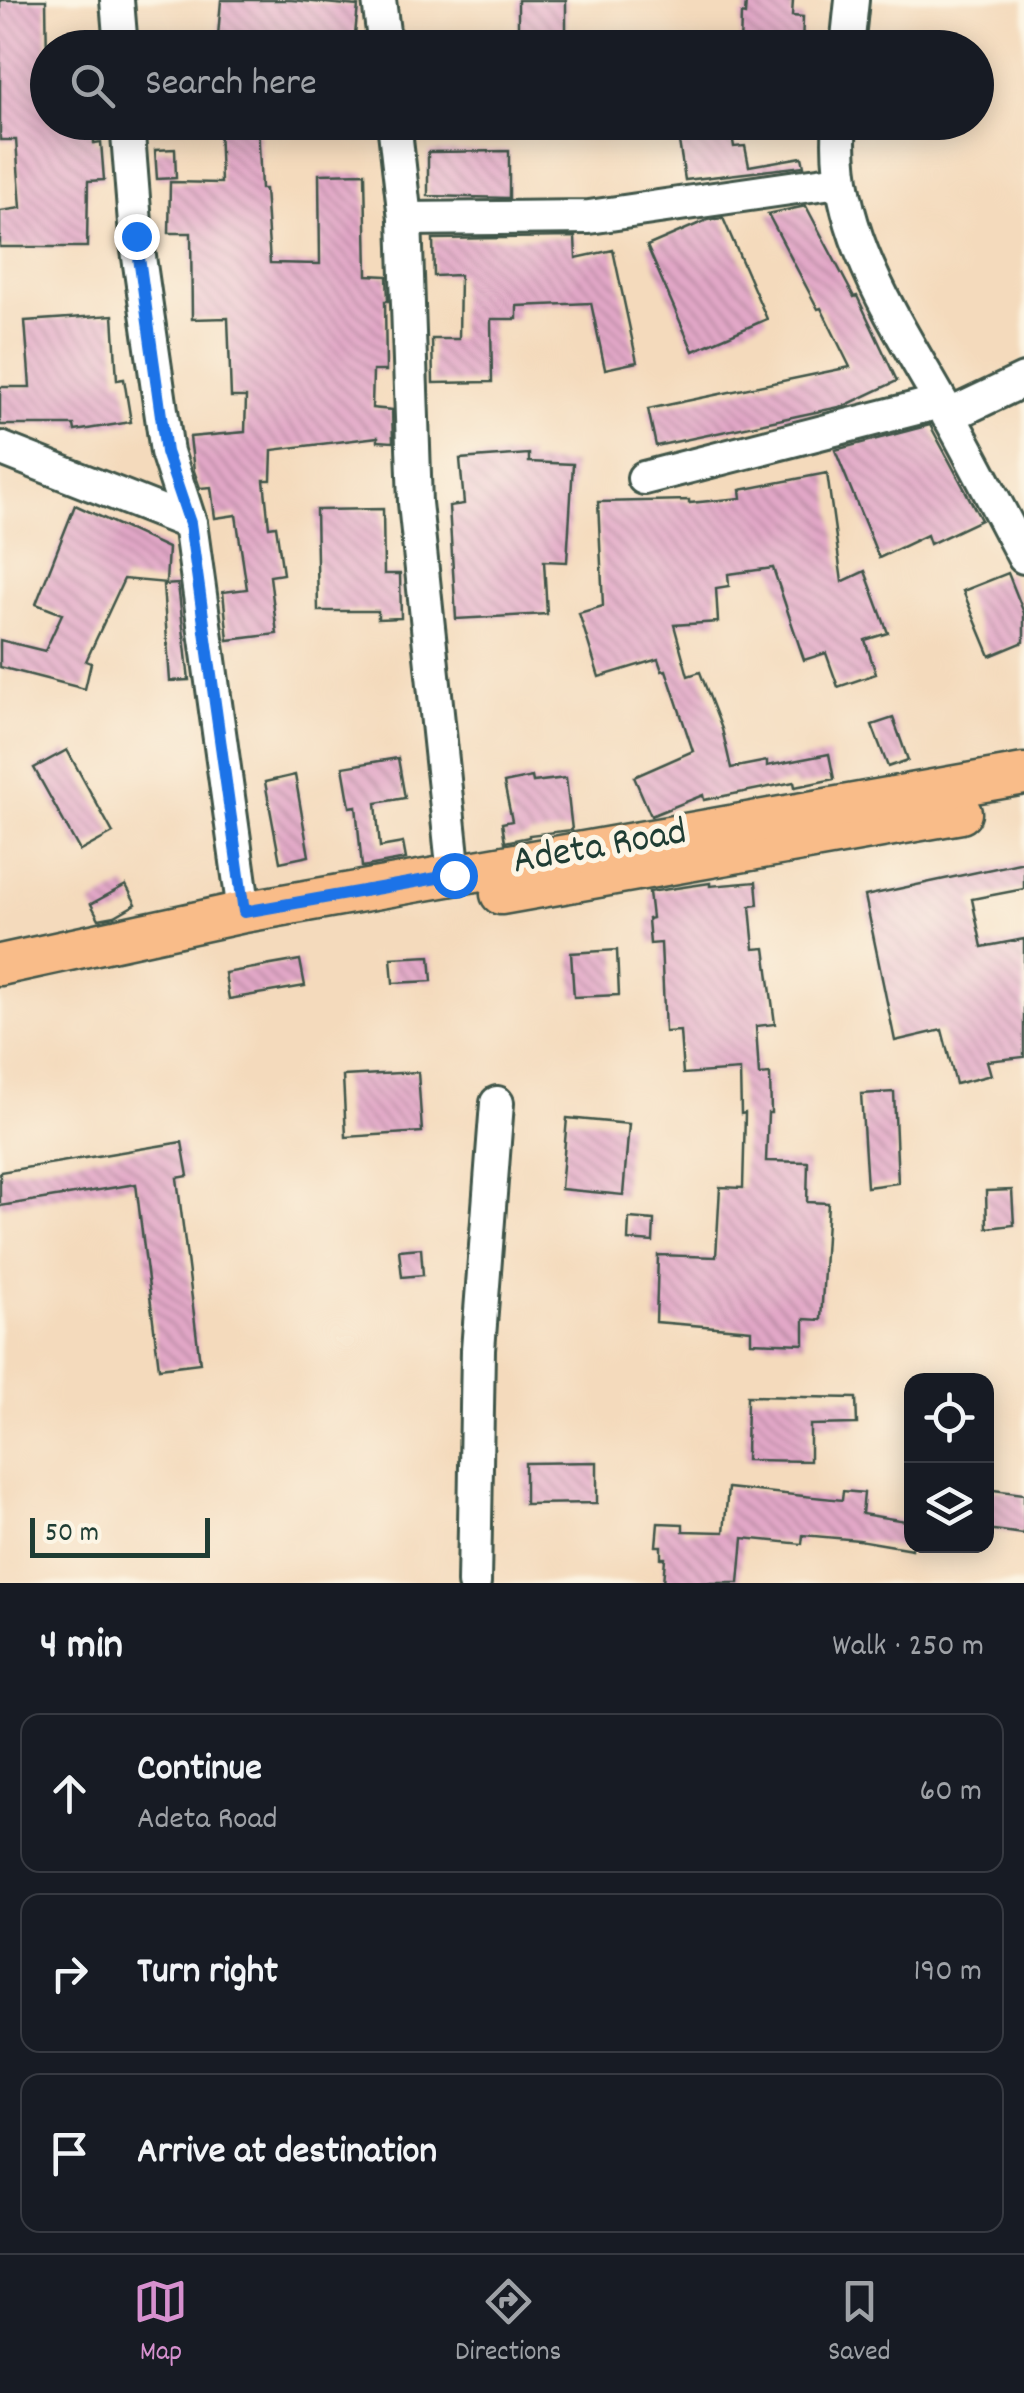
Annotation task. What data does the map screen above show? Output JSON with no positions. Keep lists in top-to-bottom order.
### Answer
{
  "streets": {
    "main road": ["Adeta Road"]
  },
  "scale_bar": "50 m",
  "page": {
    "search": "Search here",
    "scale": "50 m",
    "heading": ["4 min", "Walk · 250 m"],
    "list": [
      ["Continue", "Adeta Road", "60 m"],
      ["Turn right", "190 m"],
      "Arrive at destination"
    ],
    "nav": ["Map", "Directions", "Saved"]
  }
}
